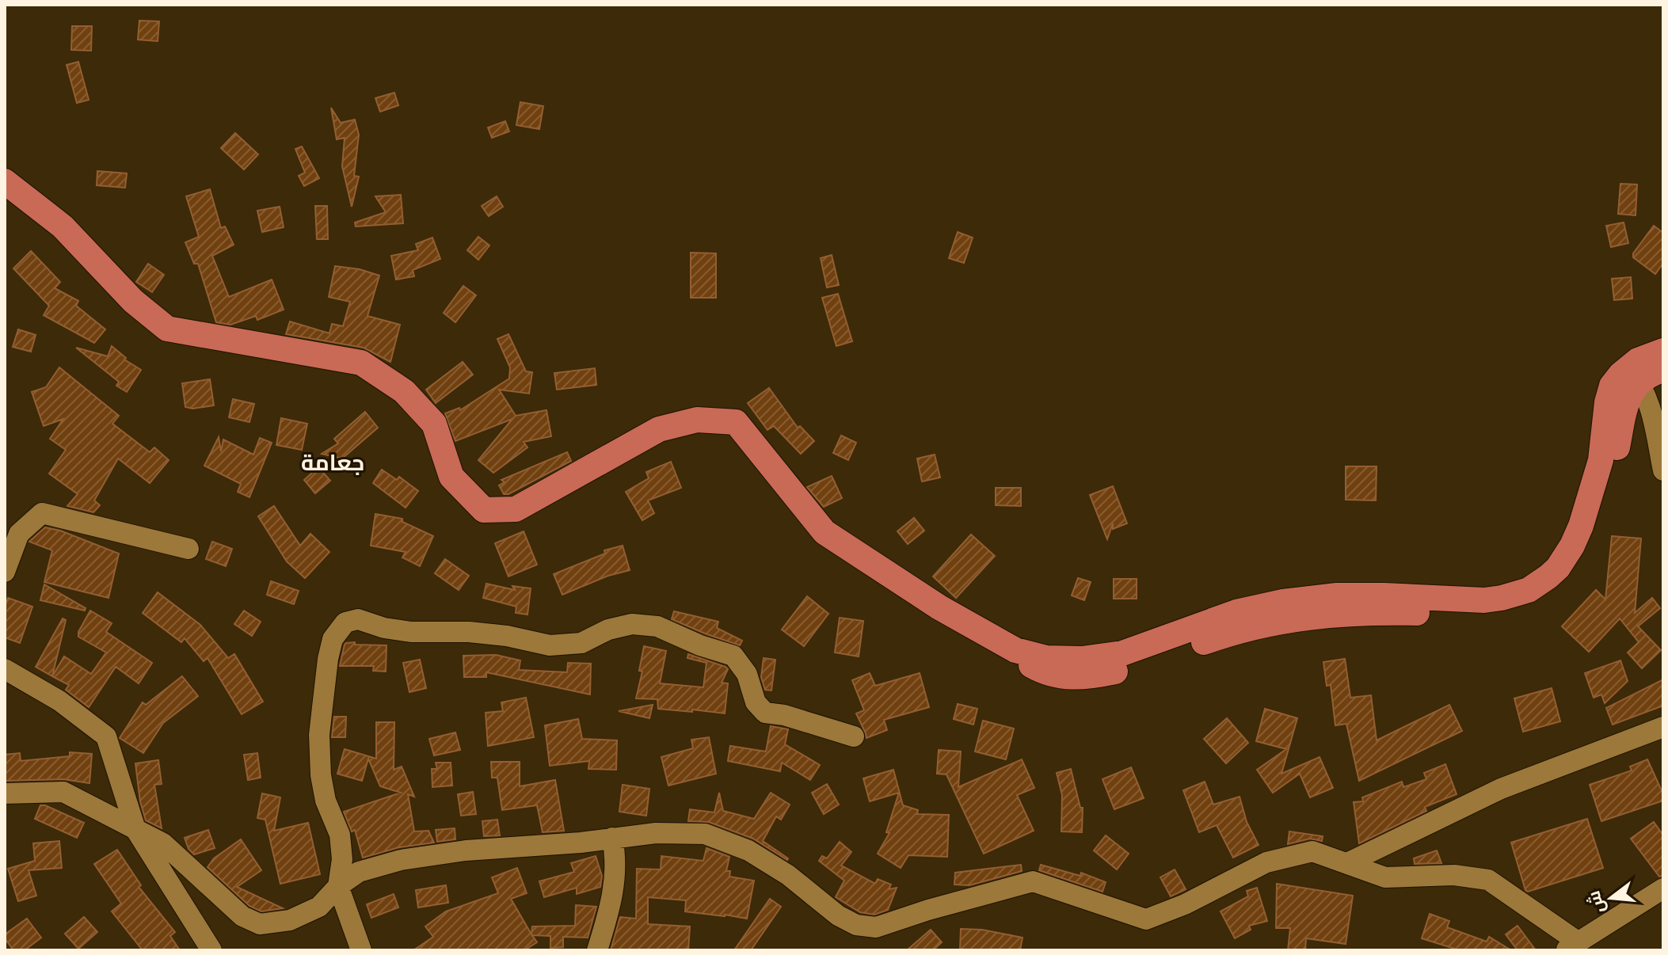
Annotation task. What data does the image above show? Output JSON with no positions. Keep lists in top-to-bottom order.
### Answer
{
  "districts": ["جعامة"],
  "north": "left"
}
